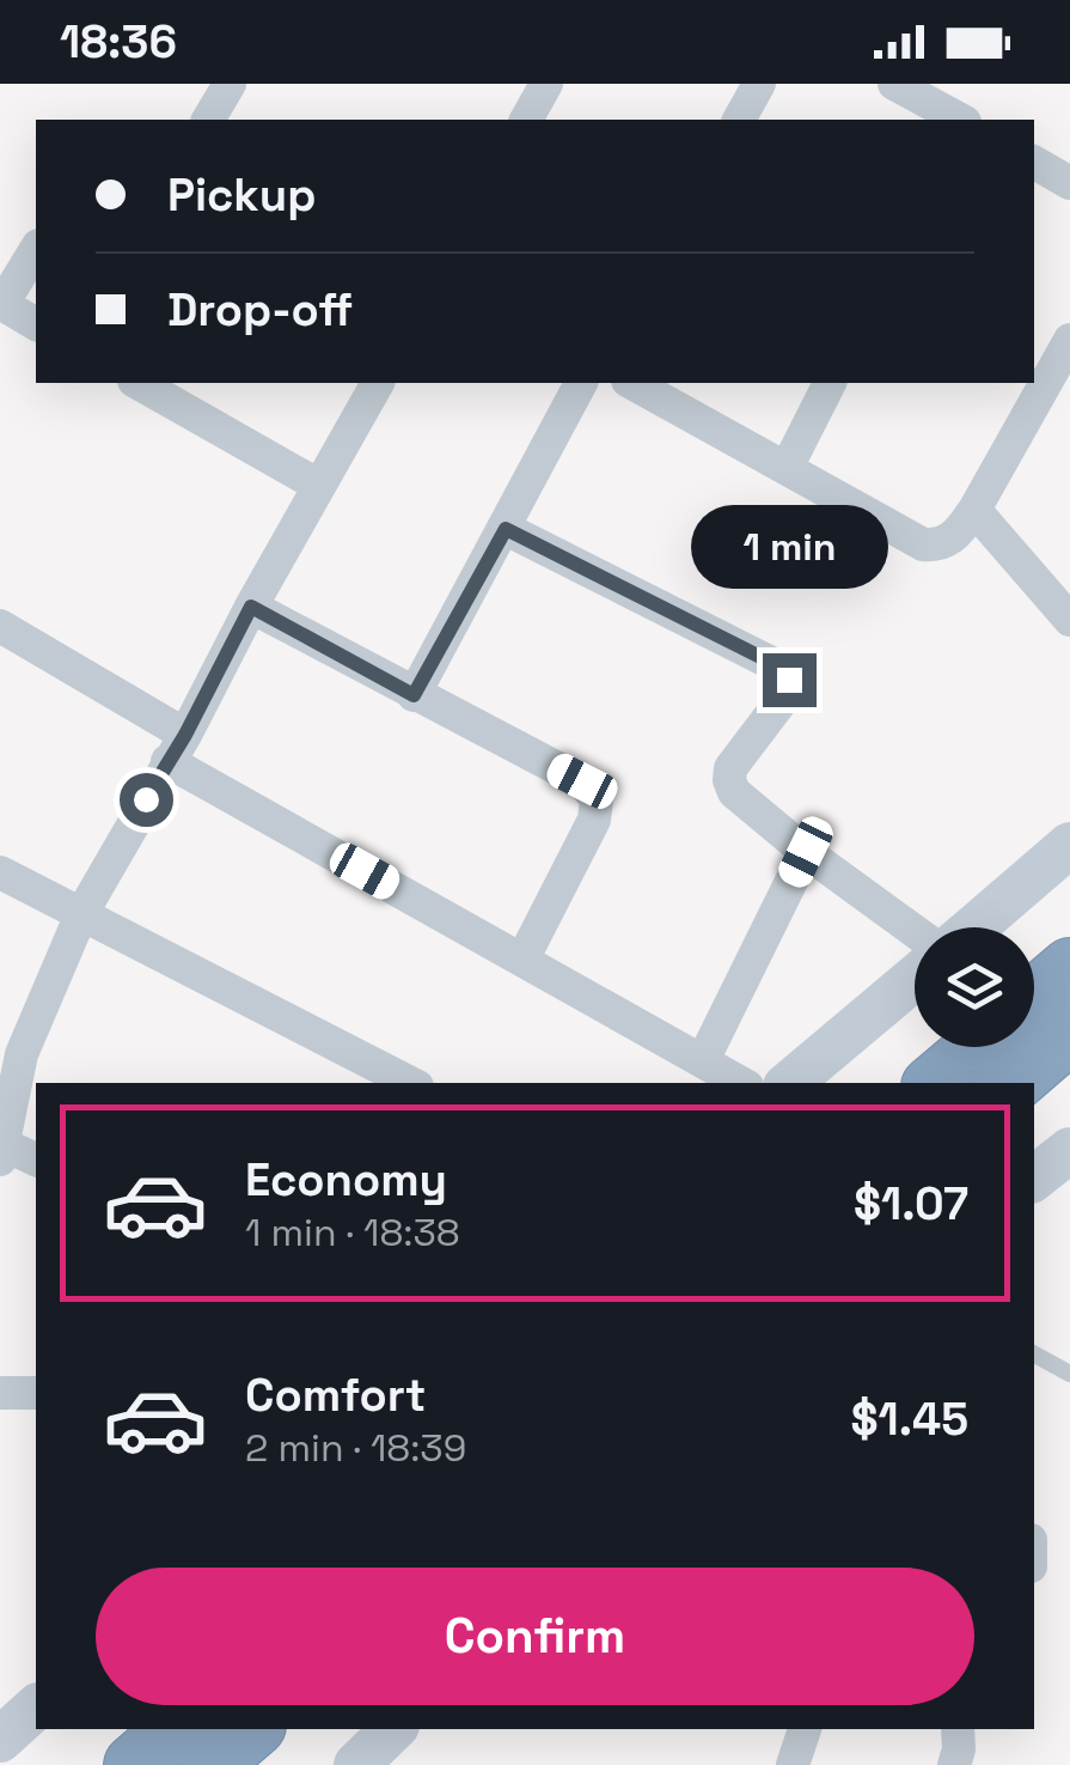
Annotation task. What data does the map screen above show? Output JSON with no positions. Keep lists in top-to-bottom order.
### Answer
{
  "page": {
    "status": "18:36",
    "banner": ["Pickup", "Drop-off"],
    "bubble": "1 min",
    "list": [
      {
        "name": "Economy",
        "note": "1 min · 18:38",
        "value": "$1.07"
      },
      {
        "name": "Comfort",
        "note": "2 min · 18:39",
        "value": "$1.45"
      }
    ],
    "buttons": "Confirm"
  }
}
